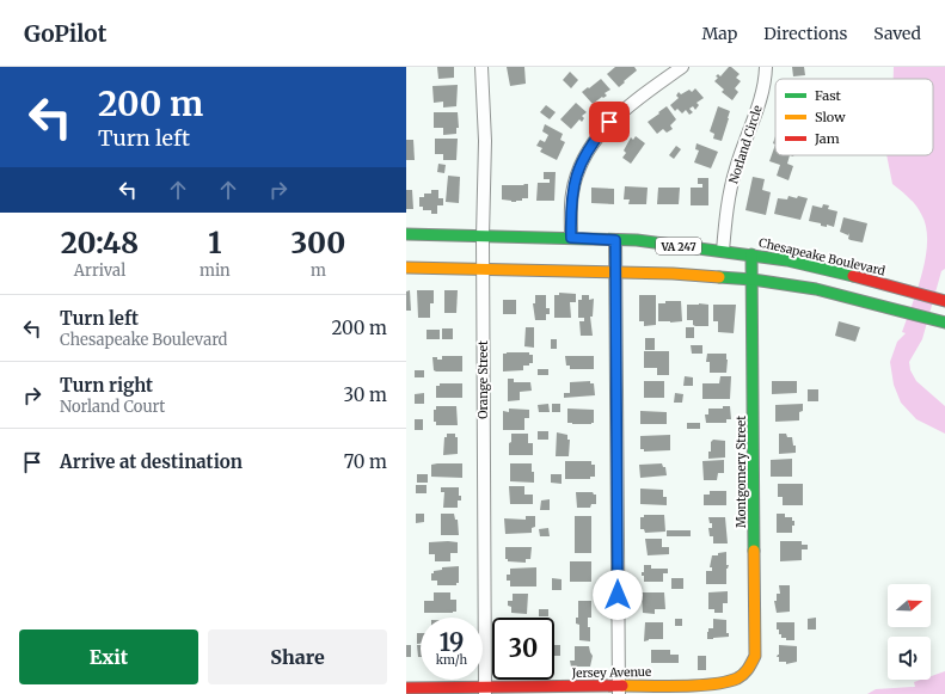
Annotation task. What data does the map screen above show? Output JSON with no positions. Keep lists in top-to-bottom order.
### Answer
{
  "streets": {
    "main road": [
      "VA 247",
      "Chesapeake Boulevard",
      "Montgomery Street",
      "Jersey Avenue"
    ],
    "street": ["Norland Circle", "Orange Street"]
  },
  "crossings": [
    ["Norland Circle", "Chesapeake Boulevard"],
    ["Chesapeake Boulevard", "Orange Street"],
    ["Orange Street", "Jersey Avenue"],
    ["Montgomery Street", "Jersey Avenue"]
  ],
  "legend": ["Fast", "Slow", "Jam"],
  "north": "right",
  "page": {
    "header": "GoPilot",
    "nav": ["Map", "Directions", "Saved"],
    "turn": ["200 m", "Turn left"],
    "eta": [
      "20:48",
      "Arrival",
      "1",
      "min",
      "300",
      "m"
    ],
    "list": [
      {
        "name": "Turn left",
        "note": "Chesapeake Boulevard",
        "value": "200 m"
      },
      {
        "name": "Turn right",
        "note": "Norland Court",
        "value": "30 m"
      },
      {
        "name": "Arrive at destination",
        "value": "70 m"
      }
    ],
    "speed": "19 km/h",
    "limit": "30",
    "buttons": ["Exit", "Share"]
  }
}
